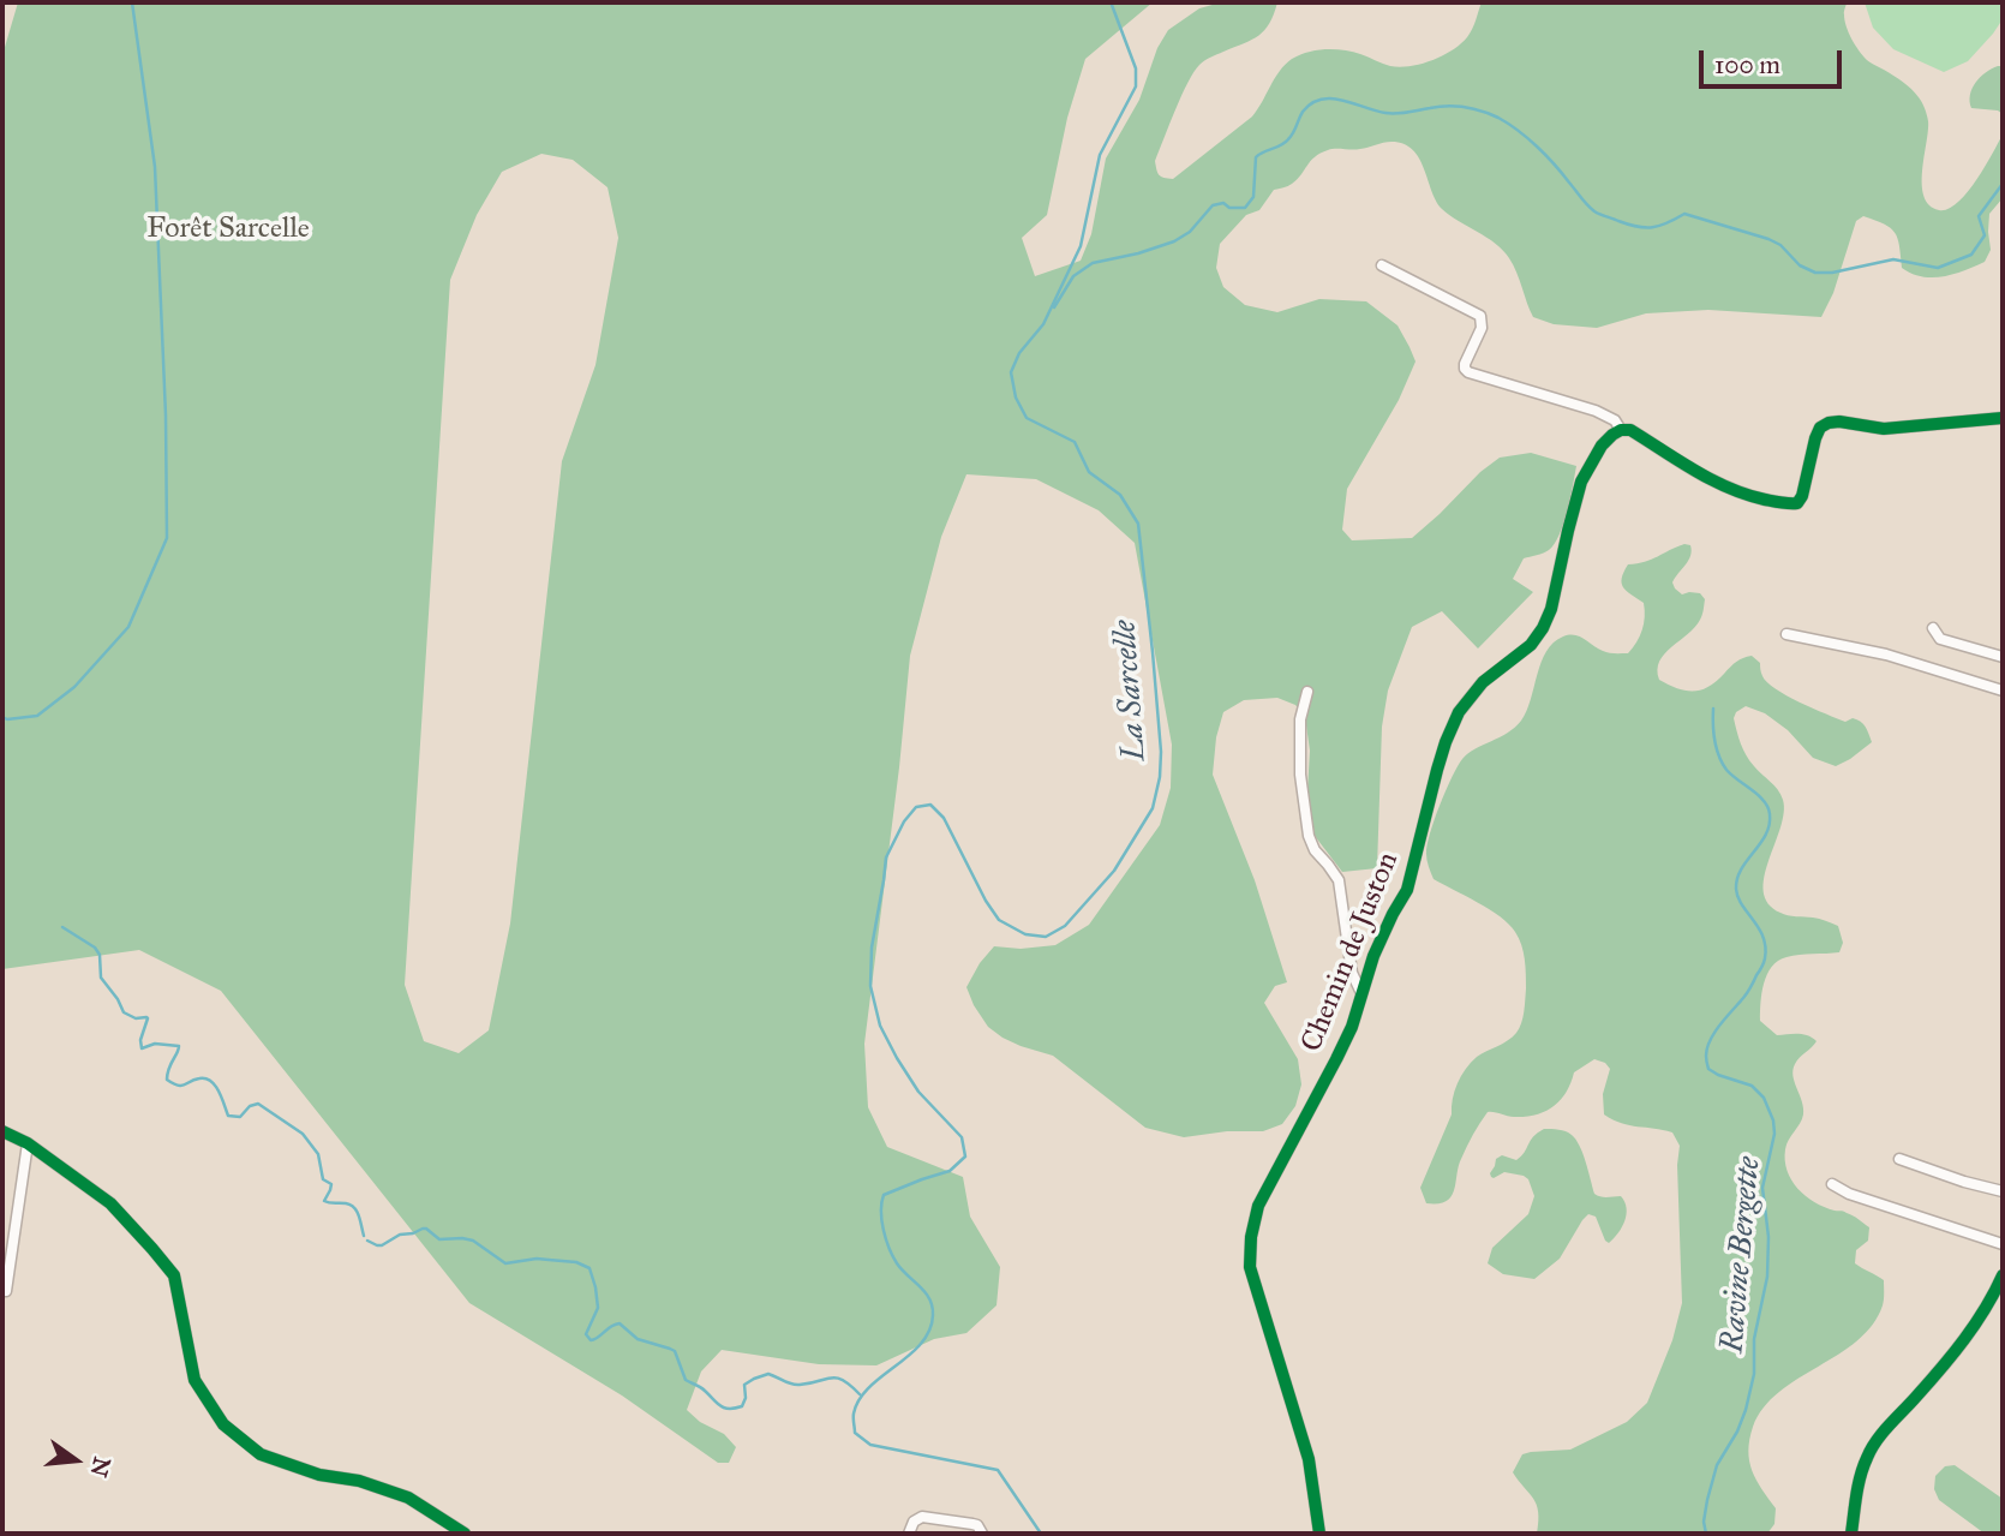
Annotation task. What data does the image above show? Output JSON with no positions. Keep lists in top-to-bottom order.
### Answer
{
  "streets": {
    "street": ["Chemin de Juston"]
  },
  "water": ["La Sarcelle", "Ravine Bergette"],
  "parks": ["Forêt Sarcelle"],
  "scale_bar": "100 m",
  "north": "right"
}
